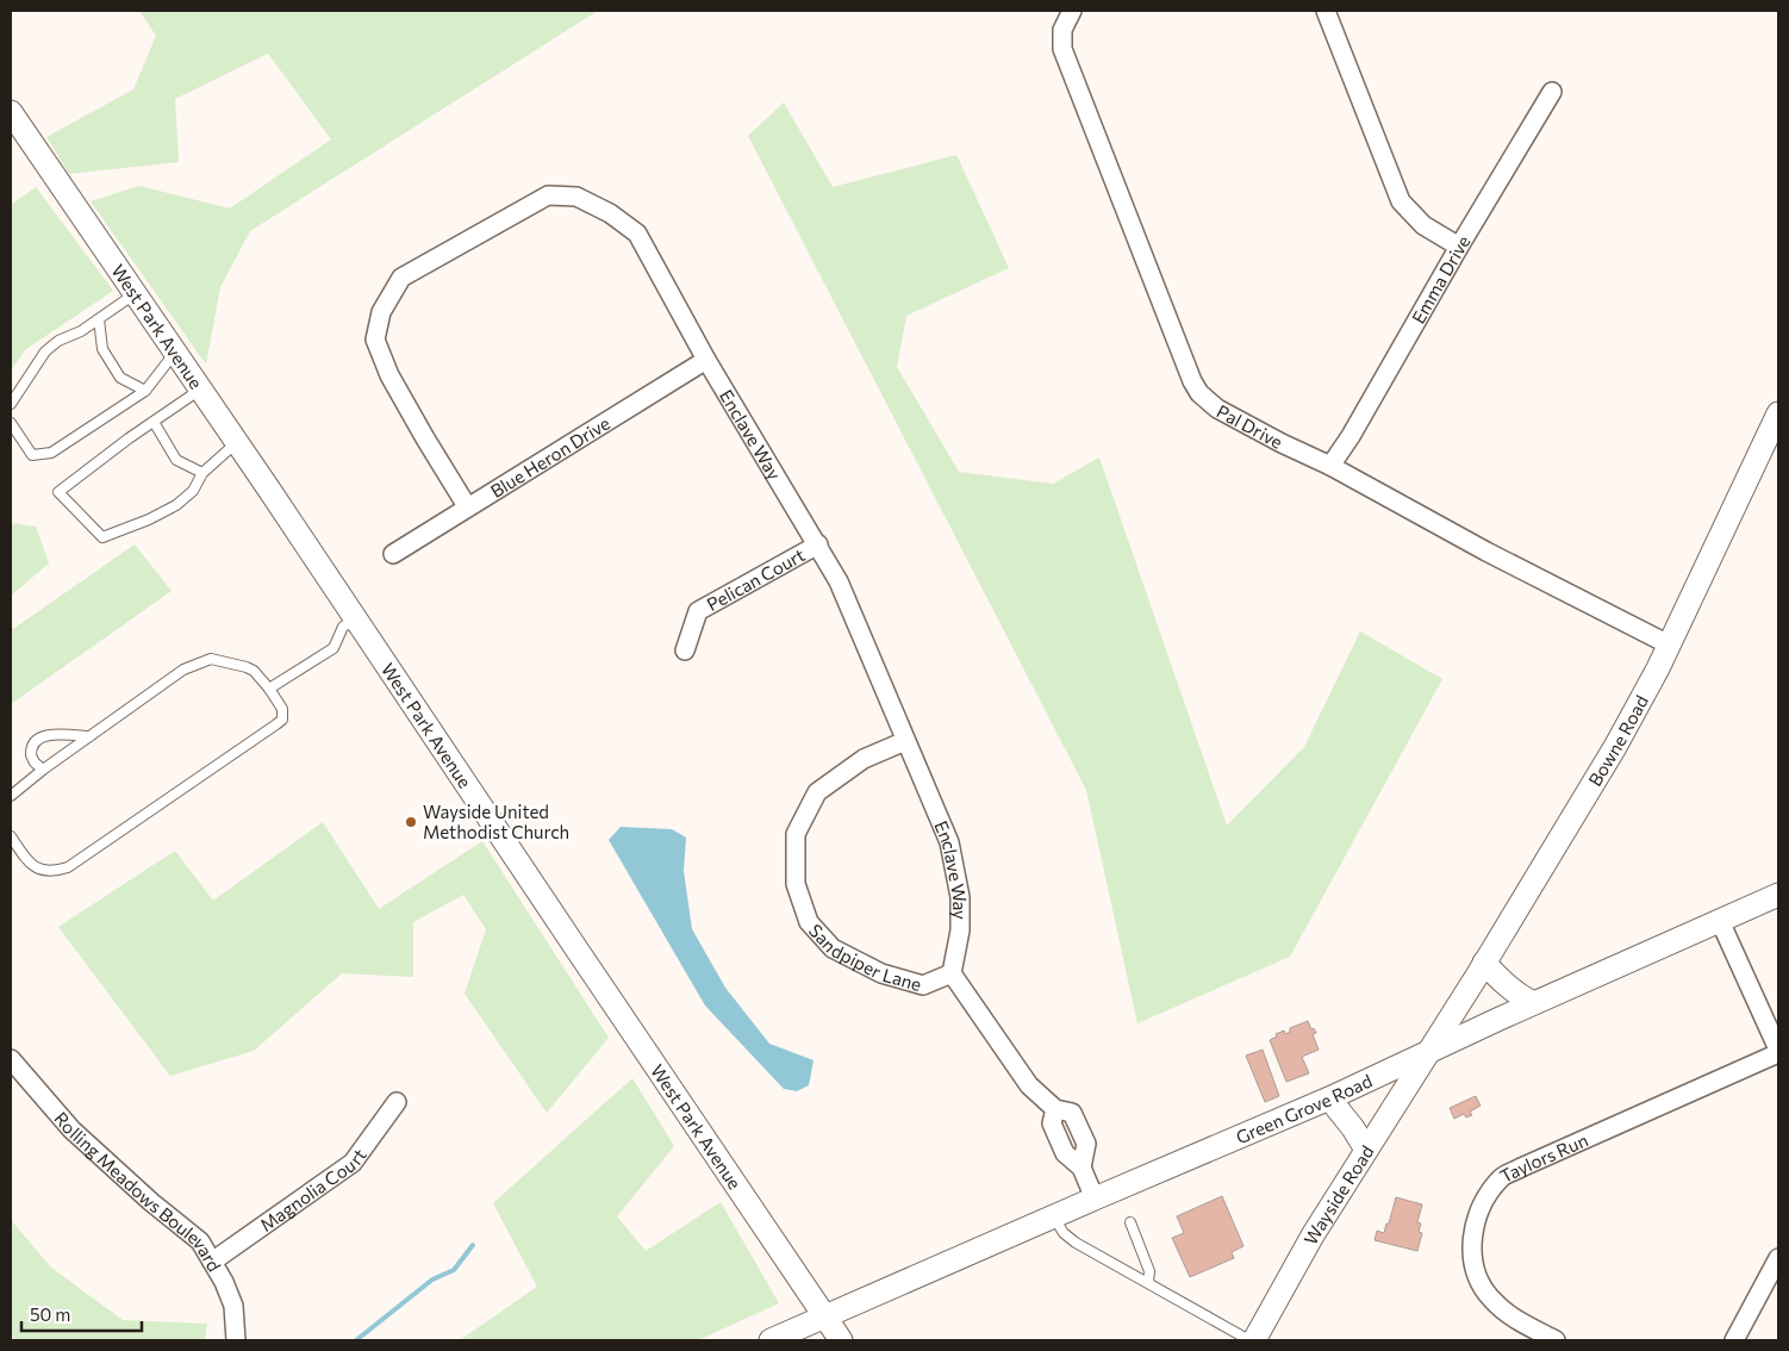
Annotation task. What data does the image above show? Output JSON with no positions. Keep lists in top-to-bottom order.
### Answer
{
  "streets": {
    "street": [
      "Emma Drive",
      "West Park Avenue",
      "Pal Drive",
      "Enclave Way",
      "Blue Heron Drive",
      "Pelican Court",
      "Bowne Road",
      "Sandpiper Lane",
      "Green Grove Road",
      "Taylors Run",
      "Magnolia Court",
      "Rolling Meadows Boulevard",
      "Wayside Road"
    ]
  },
  "crossings": [
    ["Emma Drive", "Pal Drive"],
    ["West Park Avenue", "Green Grove Road"],
    ["Pal Drive", "Bowne Road"],
    ["Enclave Way", "Blue Heron Drive"],
    ["Enclave Way", "Pelican Court"],
    ["Enclave Way", "Sandpiper Lane"],
    ["Bowne Road", "Green Grove Road"],
    ["Bowne Road", "Wayside Road"],
    ["Green Grove Road", "Taylors Run"],
    ["Green Grove Road", "Wayside Road"],
    ["Magnolia Court", "Rolling Meadows Boulevard"]
  ],
  "places": ["Wayside United Methodist Church"],
  "scale_bar": "50 m"
}
